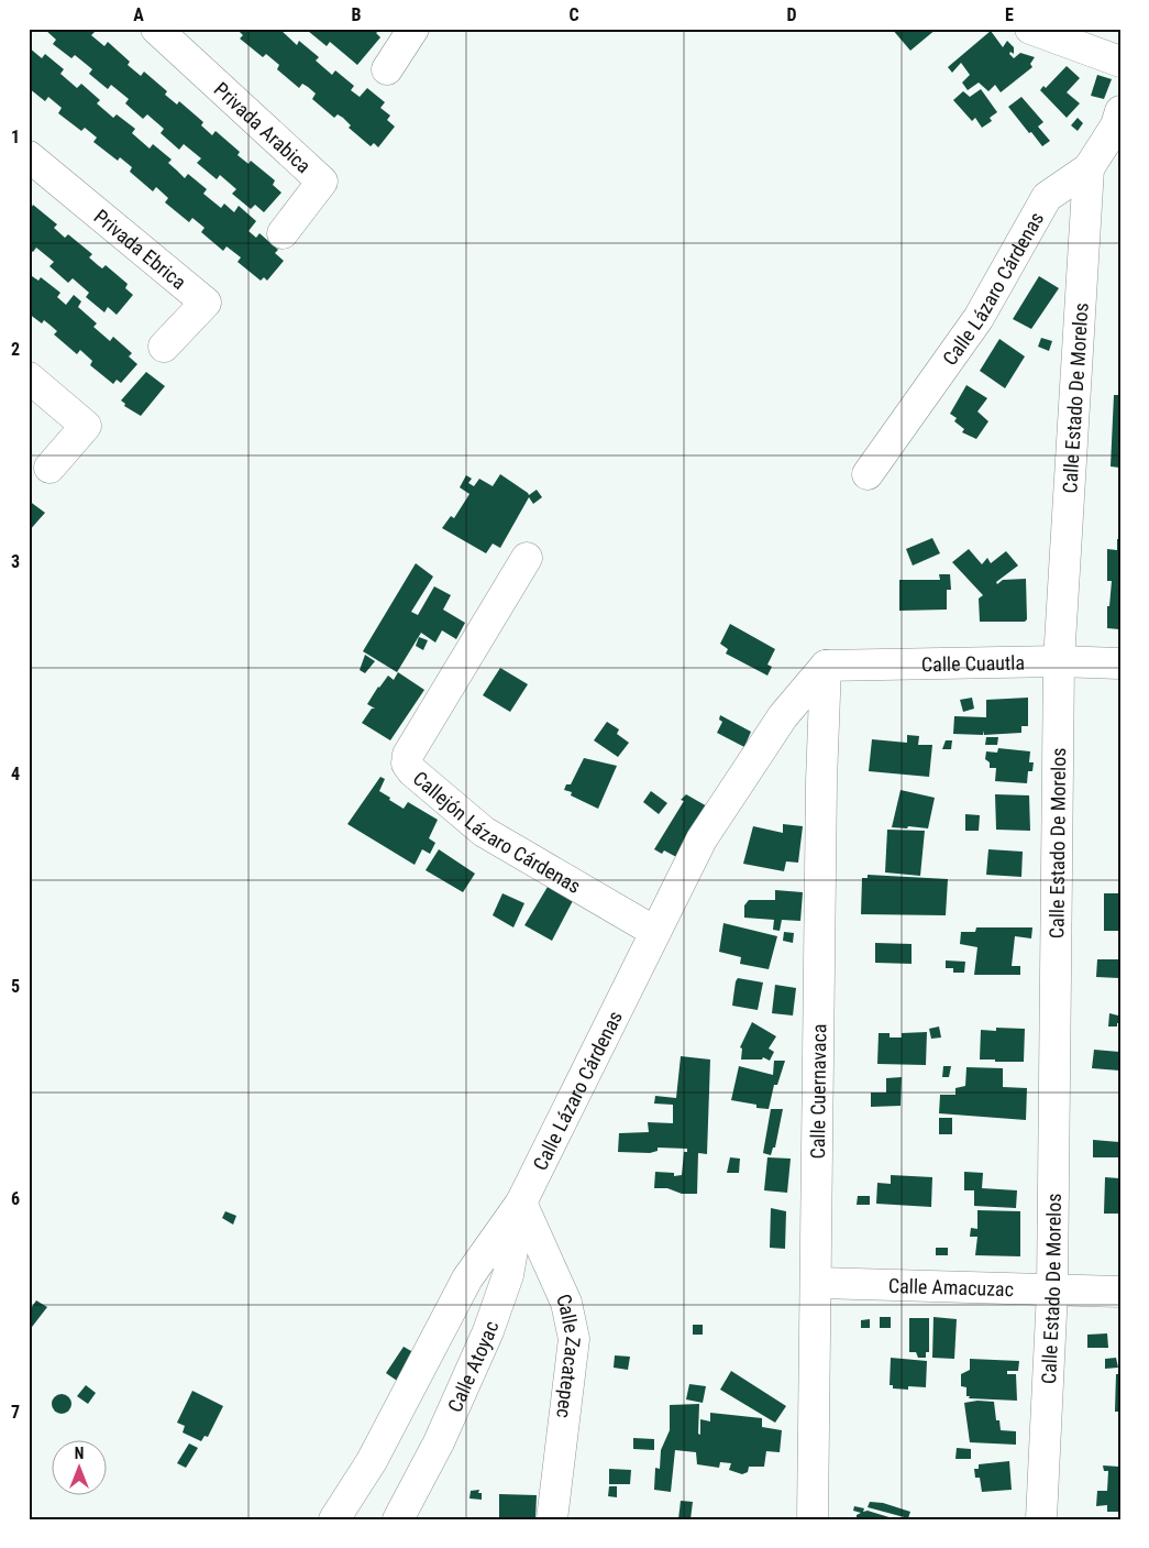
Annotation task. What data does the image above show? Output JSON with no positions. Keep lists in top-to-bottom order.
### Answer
{
  "streets": {
    "street": [
      "Privada Arabica",
      "Privada Ebrica",
      "Calle Lázaro Cárdenas",
      "Calle Estado De Morelos",
      "Calle Cuautla",
      "Callejón Lázaro Cárdenas",
      "Calle Cuernavaca",
      "Calle Amacuzac",
      "Calle Zacatepec",
      "Calle Atoyac"
    ]
  },
  "crossings": [
    ["Calle Lázaro Cárdenas", "Calle Estado De Morelos"],
    ["Calle Lázaro Cárdenas", "Calle Cuautla"],
    ["Calle Lázaro Cárdenas", "Callejón Lázaro Cárdenas"],
    ["Calle Lázaro Cárdenas", "Calle Cuernavaca"],
    ["Calle Lázaro Cárdenas", "Calle Zacatepec"],
    ["Calle Lázaro Cárdenas", "Calle Atoyac"],
    ["Calle Estado De Morelos", "Calle Cuautla"],
    ["Calle Estado De Morelos", "Calle Amacuzac"],
    ["Calle Cuautla", "Calle Cuernavaca"],
    ["Calle Cuernavaca", "Calle Amacuzac"],
    ["Calle Zacatepec", "Calle Atoyac"]
  ],
  "north": "top",
  "grid": {
    "columns": [
      "A",
      "B",
      "C",
      "D",
      "E"
    ],
    "rows": [
      "1",
      "2",
      "3",
      "4",
      "5",
      "6",
      "7"
    ]
  }
}
